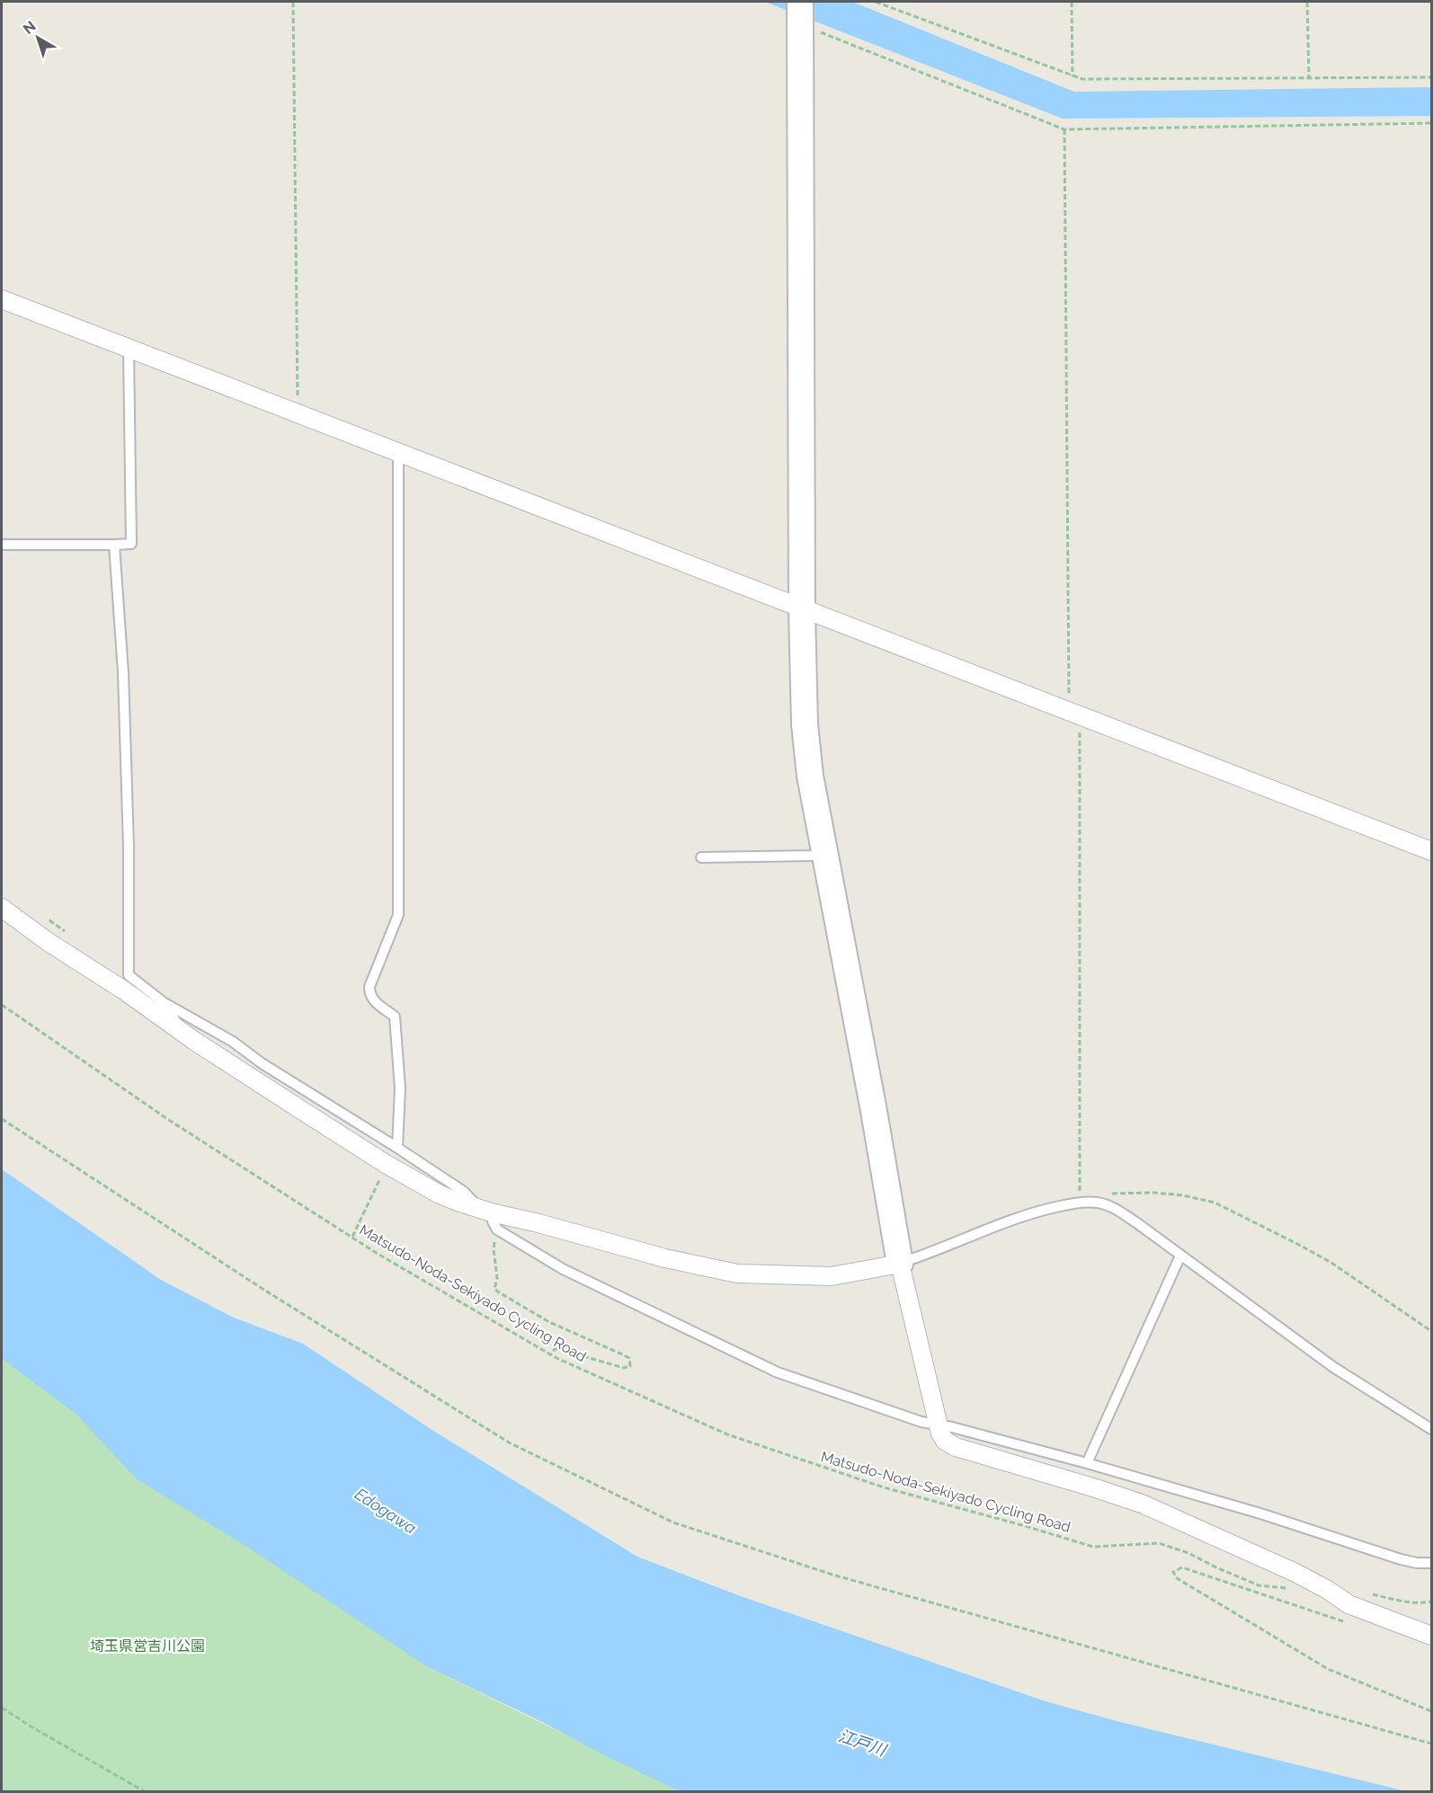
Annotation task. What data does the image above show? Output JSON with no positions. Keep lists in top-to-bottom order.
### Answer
{
  "streets": {
    "path": ["Matsudo-Noda-Sekiyado Cycling Road"]
  },
  "water": ["Edogawa", "江戸川"],
  "parks": ["埼玉県営吉川公園"],
  "north": "top left"
}
